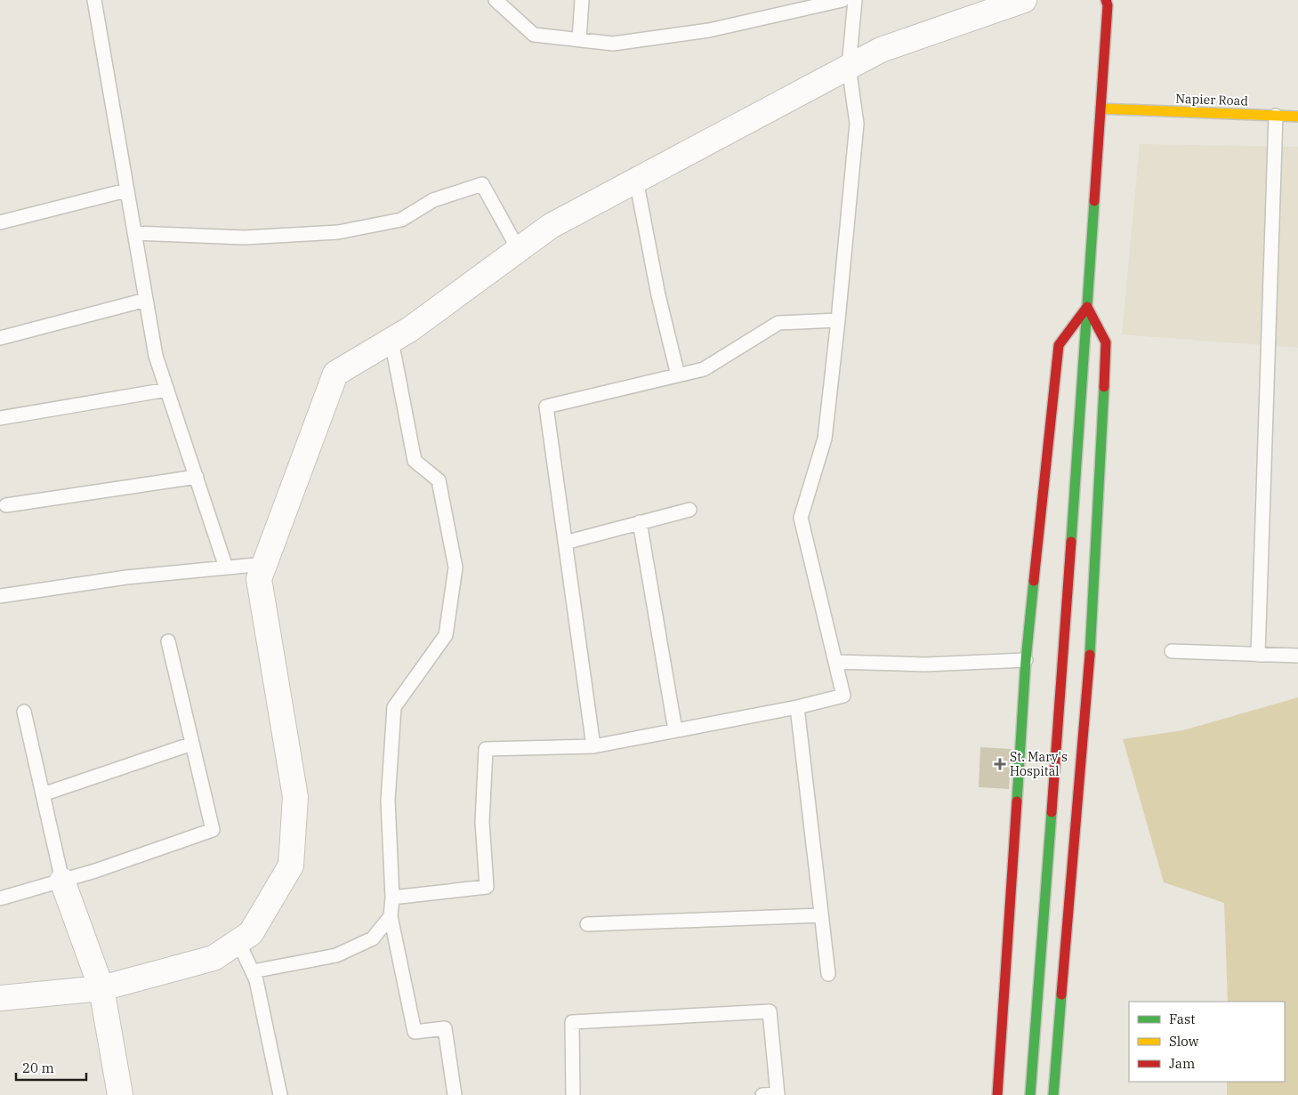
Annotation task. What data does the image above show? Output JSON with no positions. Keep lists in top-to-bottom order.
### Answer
{
  "streets": {
    "main road": ["Napier Road"]
  },
  "places": {
    "health": ["St. Mary's Hospital"]
  },
  "legend": ["Fast", "Slow", "Jam"],
  "scale_bar": "20 m"
}
